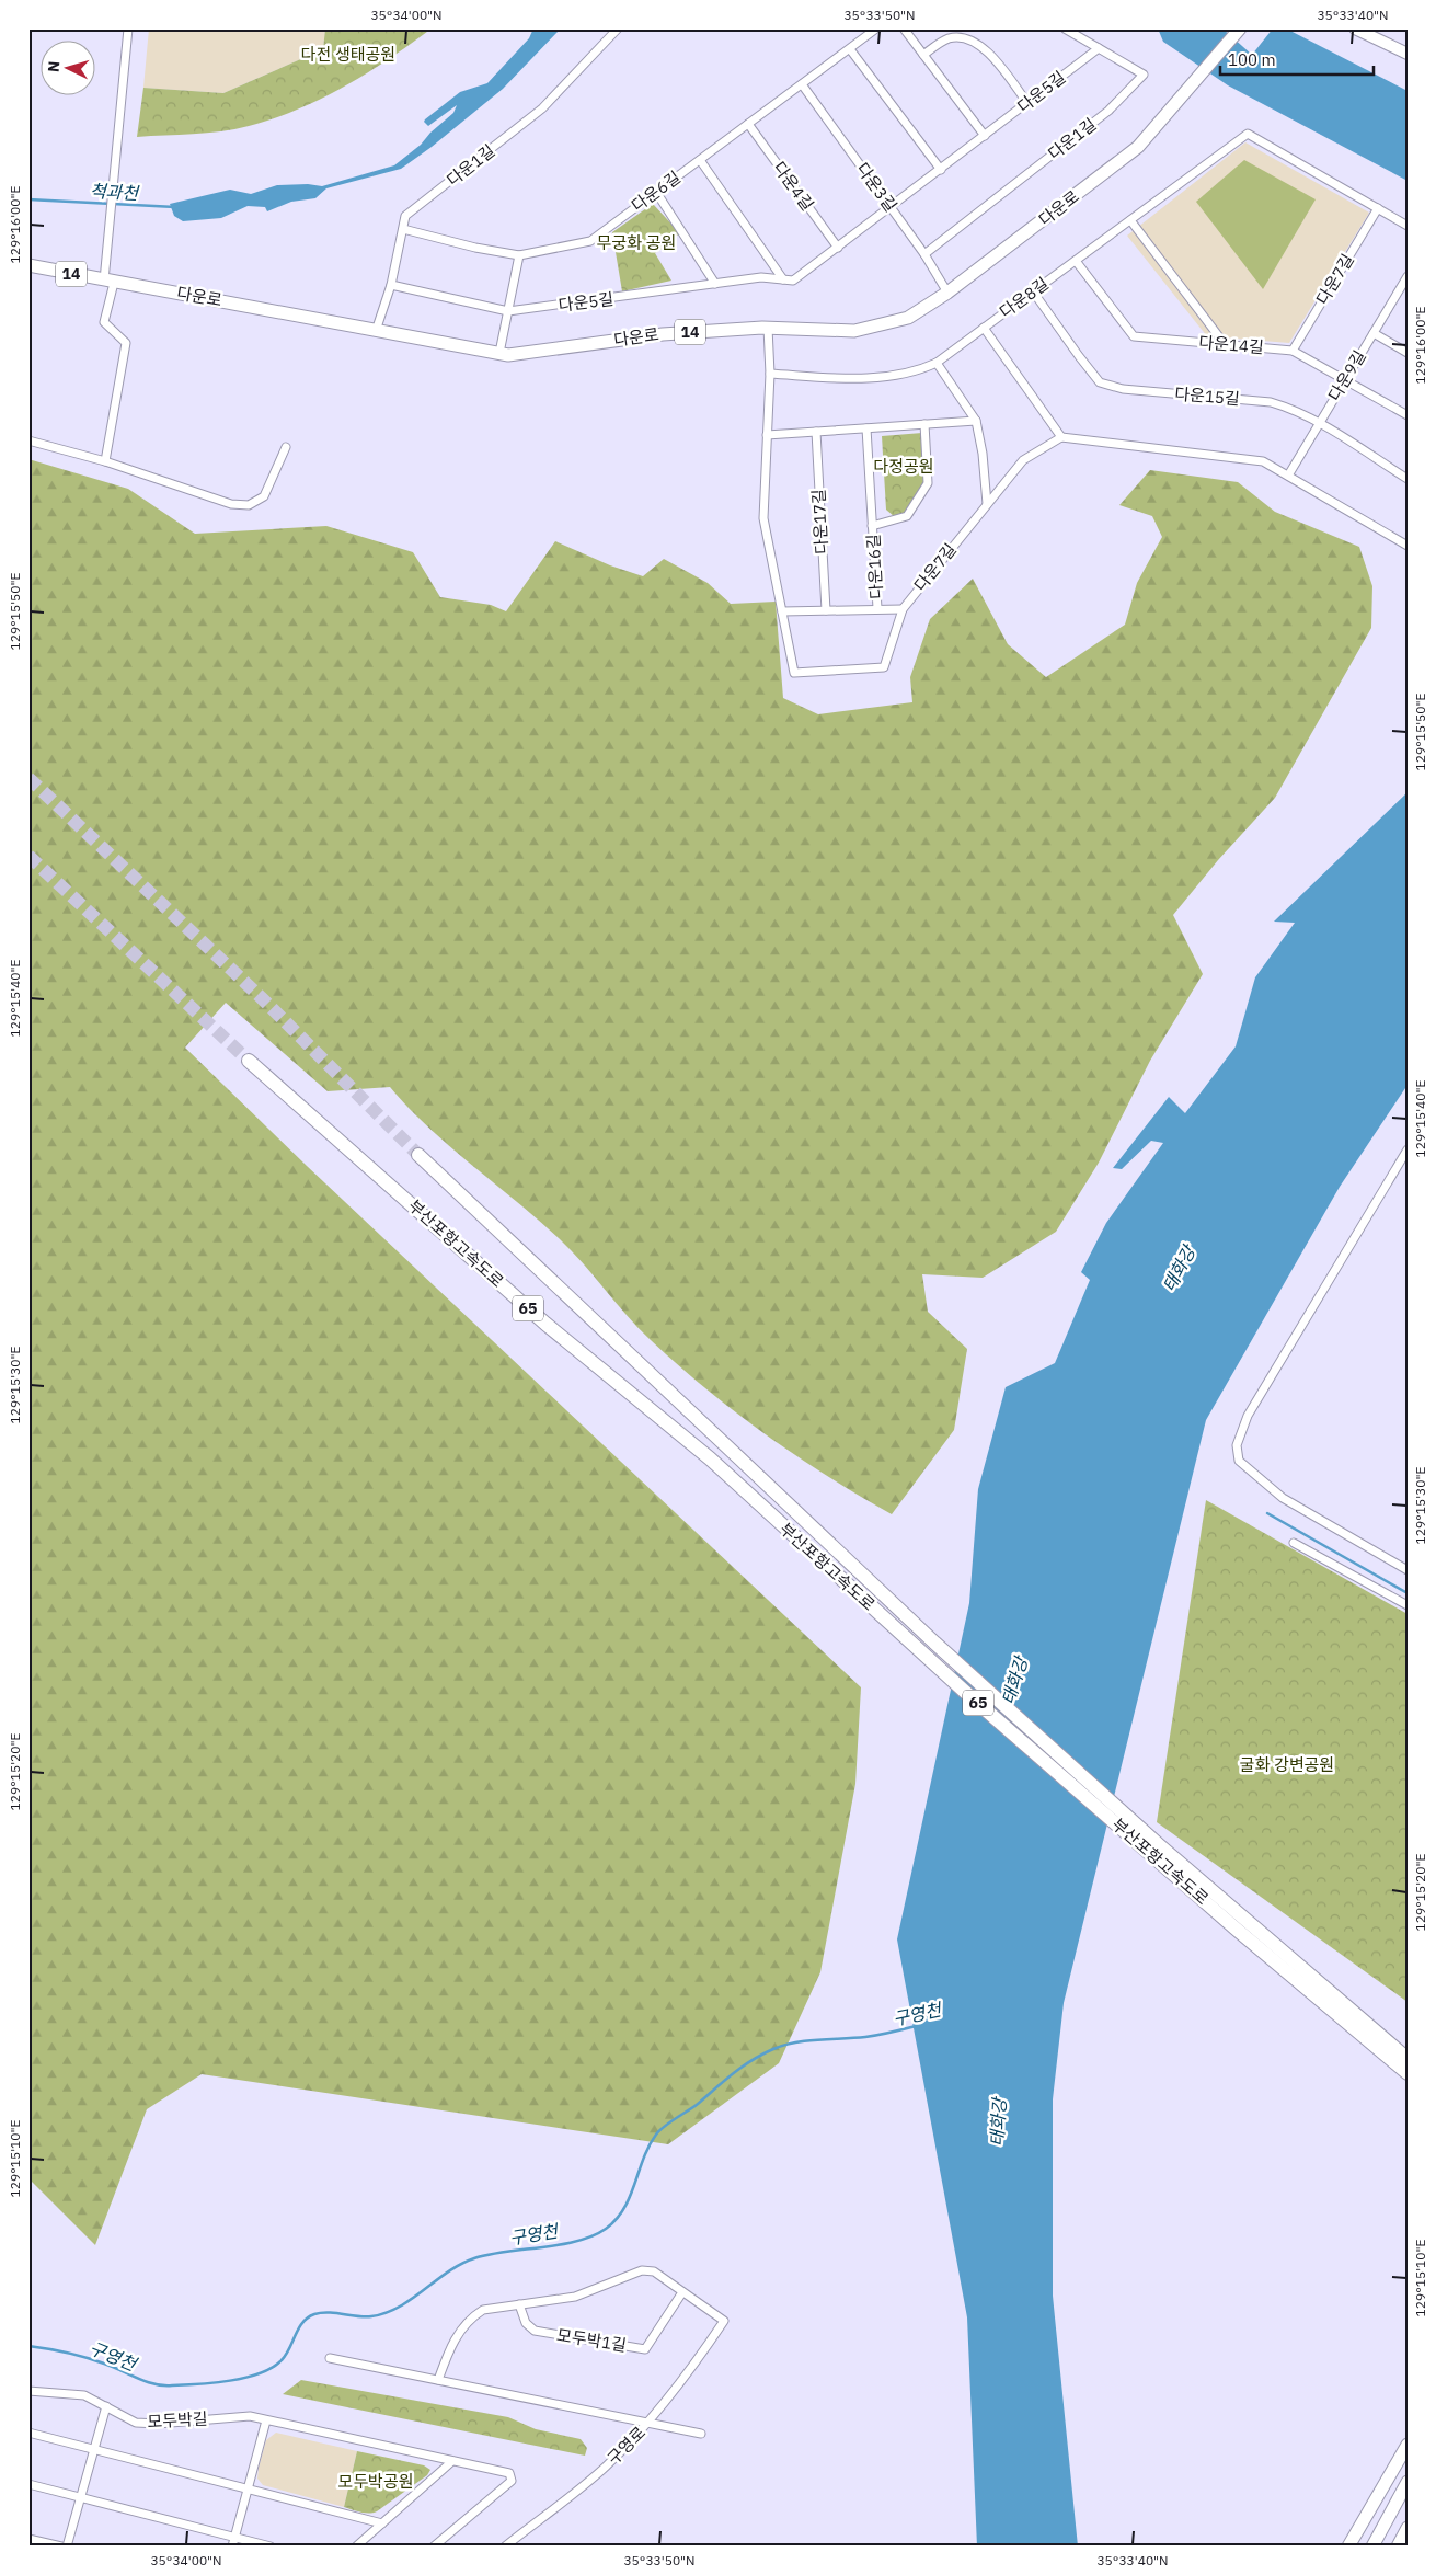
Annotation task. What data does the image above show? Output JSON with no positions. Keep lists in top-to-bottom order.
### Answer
{
  "streets": {
    "highway": ["부산포항고속도로", "65"],
    "main road": ["다운로", "14"],
    "street": [
      "다운5길",
      "다운1길",
      "다운4길",
      "다운3길",
      "다운6길",
      "다운7길",
      "다운8길",
      "다운14길",
      "다운9길",
      "다운15길",
      "다운17길",
      "다운16길",
      "모두박1길",
      "모두박길",
      "구영로"
    ]
  },
  "crossings": [
    ["다운5길", "다운1길"],
    ["다운5길", "다운4길"],
    ["다운5길", "다운3길"],
    ["다운1길", "다운3길"],
    ["다운1길", "다운6길"],
    ["다운1길", "다운로"],
    ["다운4길", "다운6길"],
    ["다운3길", "다운6길"],
    ["다운3길", "다운로"],
    ["다운로", "다운7길"],
    ["다운7길", "다운8길"],
    ["다운7길", "다운14길"],
    ["다운7길", "다운16길"],
    ["다운8길", "다운14길"],
    ["다운8길", "다운15길"],
    ["다운14길", "다운9길"],
    ["다운9길", "다운15길"],
    ["다운17길", "다운16길"],
    ["모두박1길", "구영로"]
  ],
  "water": ["척과천", "태화강", "구영천"],
  "parks": [
    "다전 생태공원",
    "무궁화 공원",
    "다정공원",
    "굴화 강변공원",
    "모두박공원"
  ],
  "scale_bar": "100 m",
  "north": "left",
  "coordinates": [
    "35°34'00\"N",
    "35°33'50\"N",
    "35°33'40\"N",
    "129°16'00\"E",
    "129°15'50\"E",
    "129°15'40\"E",
    "129°15'30\"E",
    "129°15'20\"E",
    "129°15'10\"E"
  ]
}
